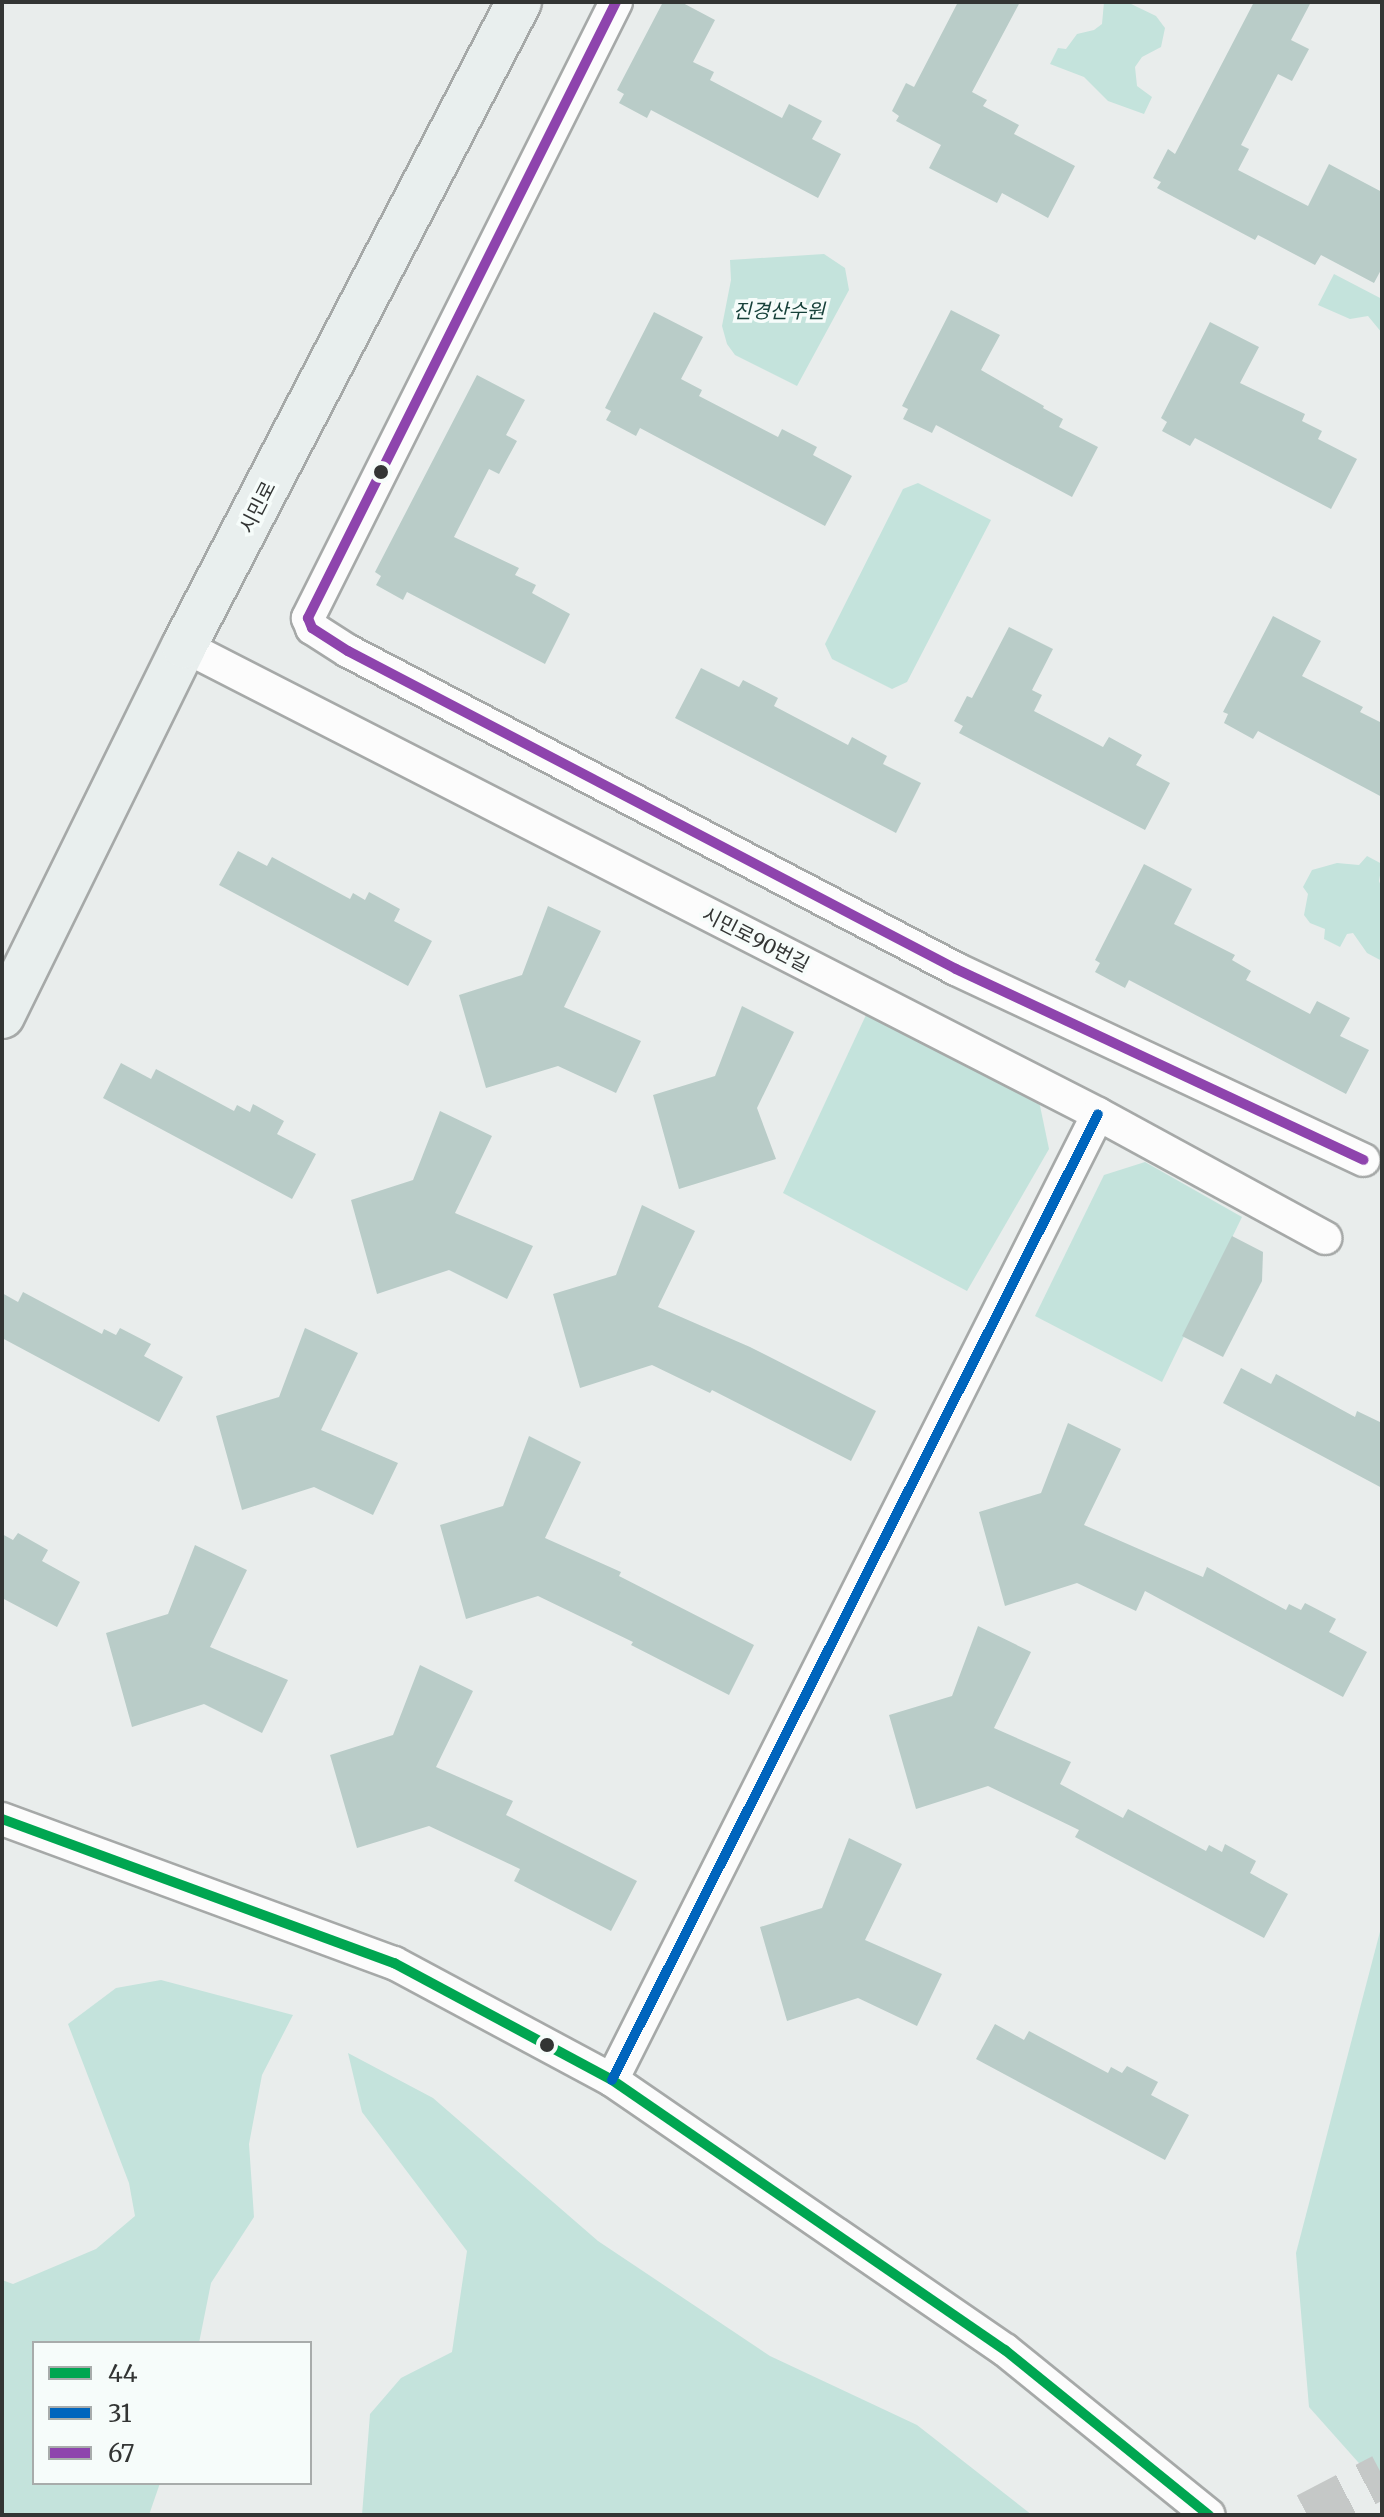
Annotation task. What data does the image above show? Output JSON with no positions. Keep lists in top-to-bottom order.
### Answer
{
  "streets": {
    "main road": ["시민로"],
    "street": ["시민로90번길"]
  },
  "crossings": [
    ["시민로", "시민로90번길"]
  ],
  "parks": ["진경산수원"],
  "lines": ["transit line 67", "transit line 31", "transit line 44"],
  "legend": ["44", "31", "67"]
}
